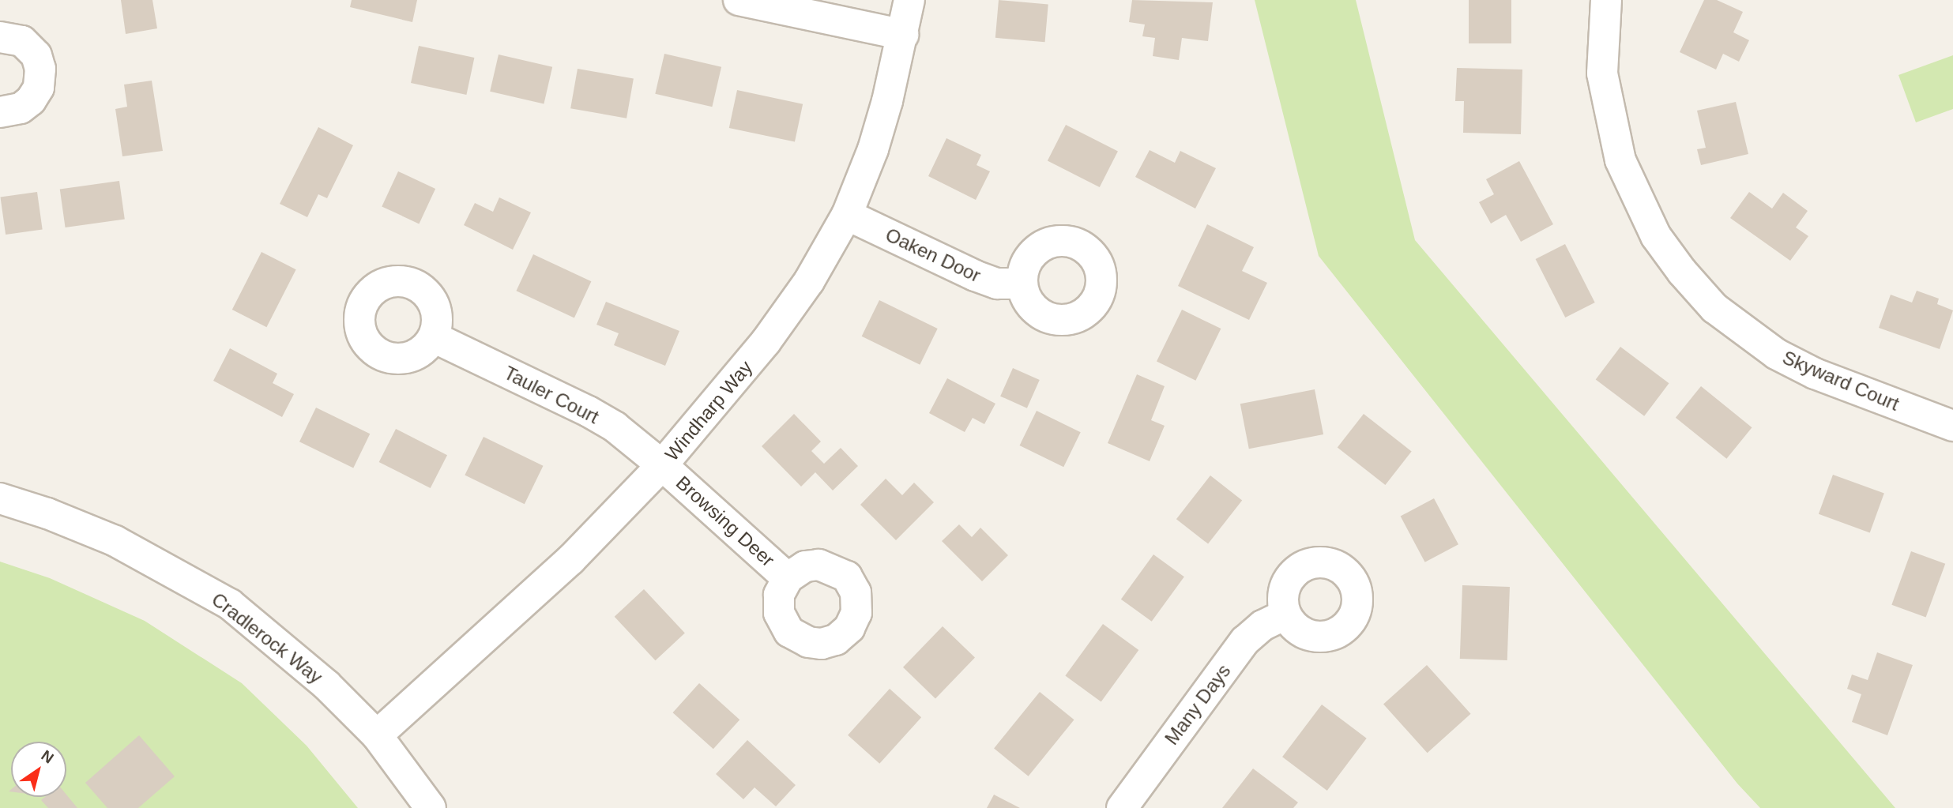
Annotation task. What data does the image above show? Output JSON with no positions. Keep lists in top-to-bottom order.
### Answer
{
  "streets": {
    "street": [
      "Oaken Door",
      "Skyward Court",
      "Tauler Court",
      "Windharp Way",
      "Browsing Deer",
      "Cradlerock Way",
      "Many Days"
    ]
  },
  "crossings": [
    ["Oaken Door", "Windharp Way"],
    ["Tauler Court", "Windharp Way"],
    ["Tauler Court", "Browsing Deer"],
    ["Windharp Way", "Browsing Deer"],
    ["Windharp Way", "Cradlerock Way"]
  ],
  "north": "top right"
}
